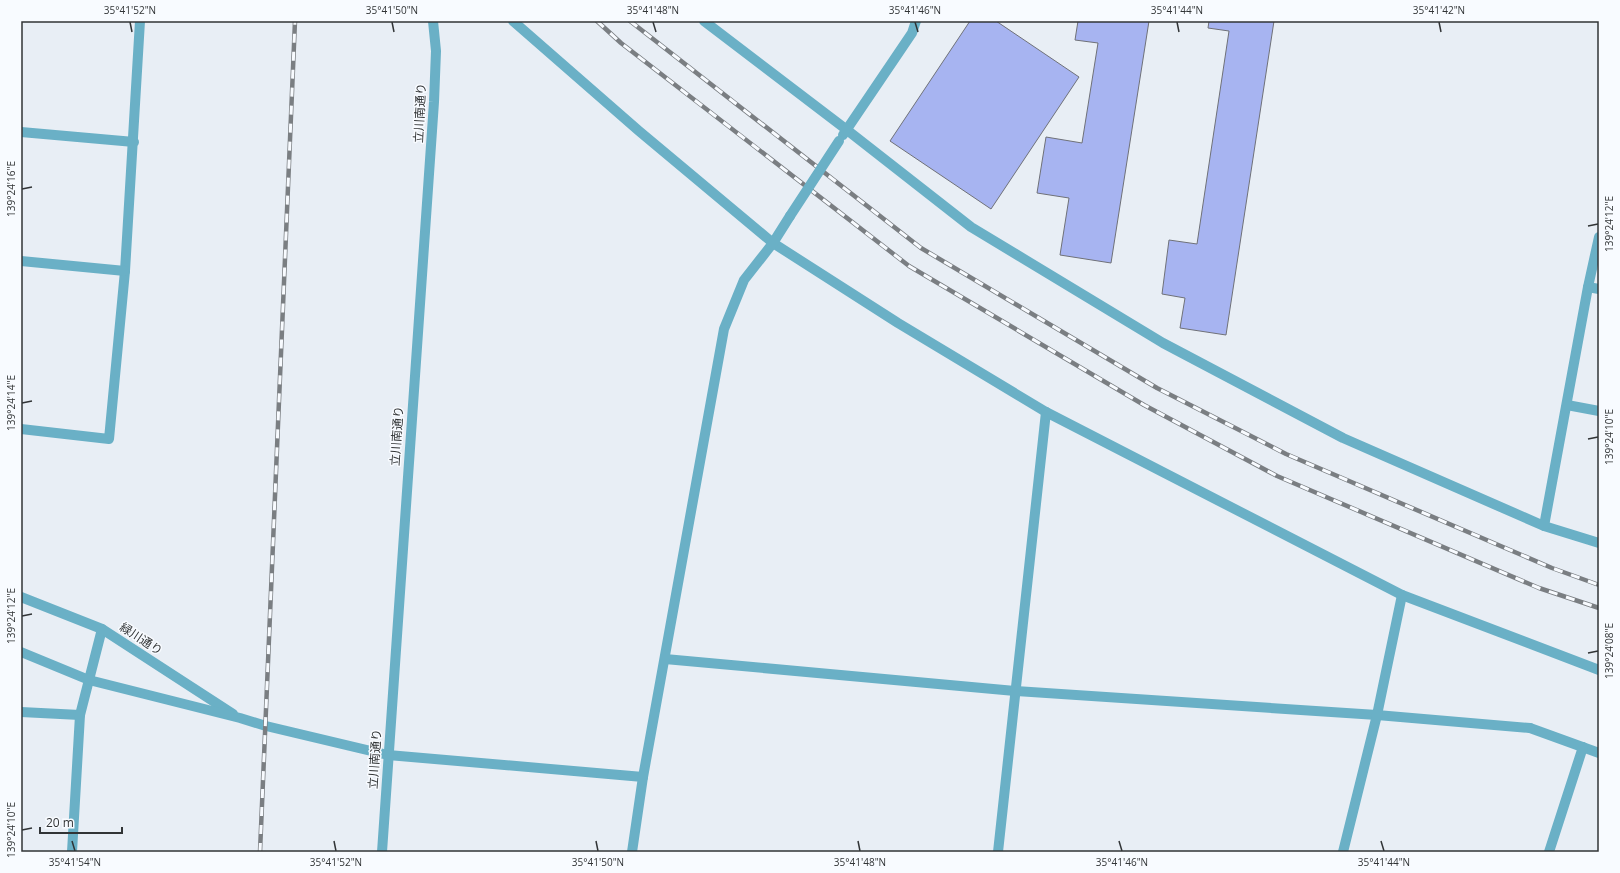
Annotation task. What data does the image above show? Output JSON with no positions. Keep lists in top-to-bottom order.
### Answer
{
  "streets": {
    "street": ["立川南通り", "緑川通り"]
  },
  "crossings": [
    ["立川南通り", "緑川通り"]
  ],
  "scale_bar": "20 m",
  "coordinates": [
    "35°41'52\"N",
    "35°41'50\"N",
    "35°41'48\"N",
    "35°41'46\"N",
    "35°41'44\"N",
    "35°41'42\"N",
    "139°24'16\"E",
    "139°24'12\"E",
    "139°24'14\"E",
    "139°24'10\"E",
    "139°24'08\"E",
    "35°41'54\"N"
  ]
}
